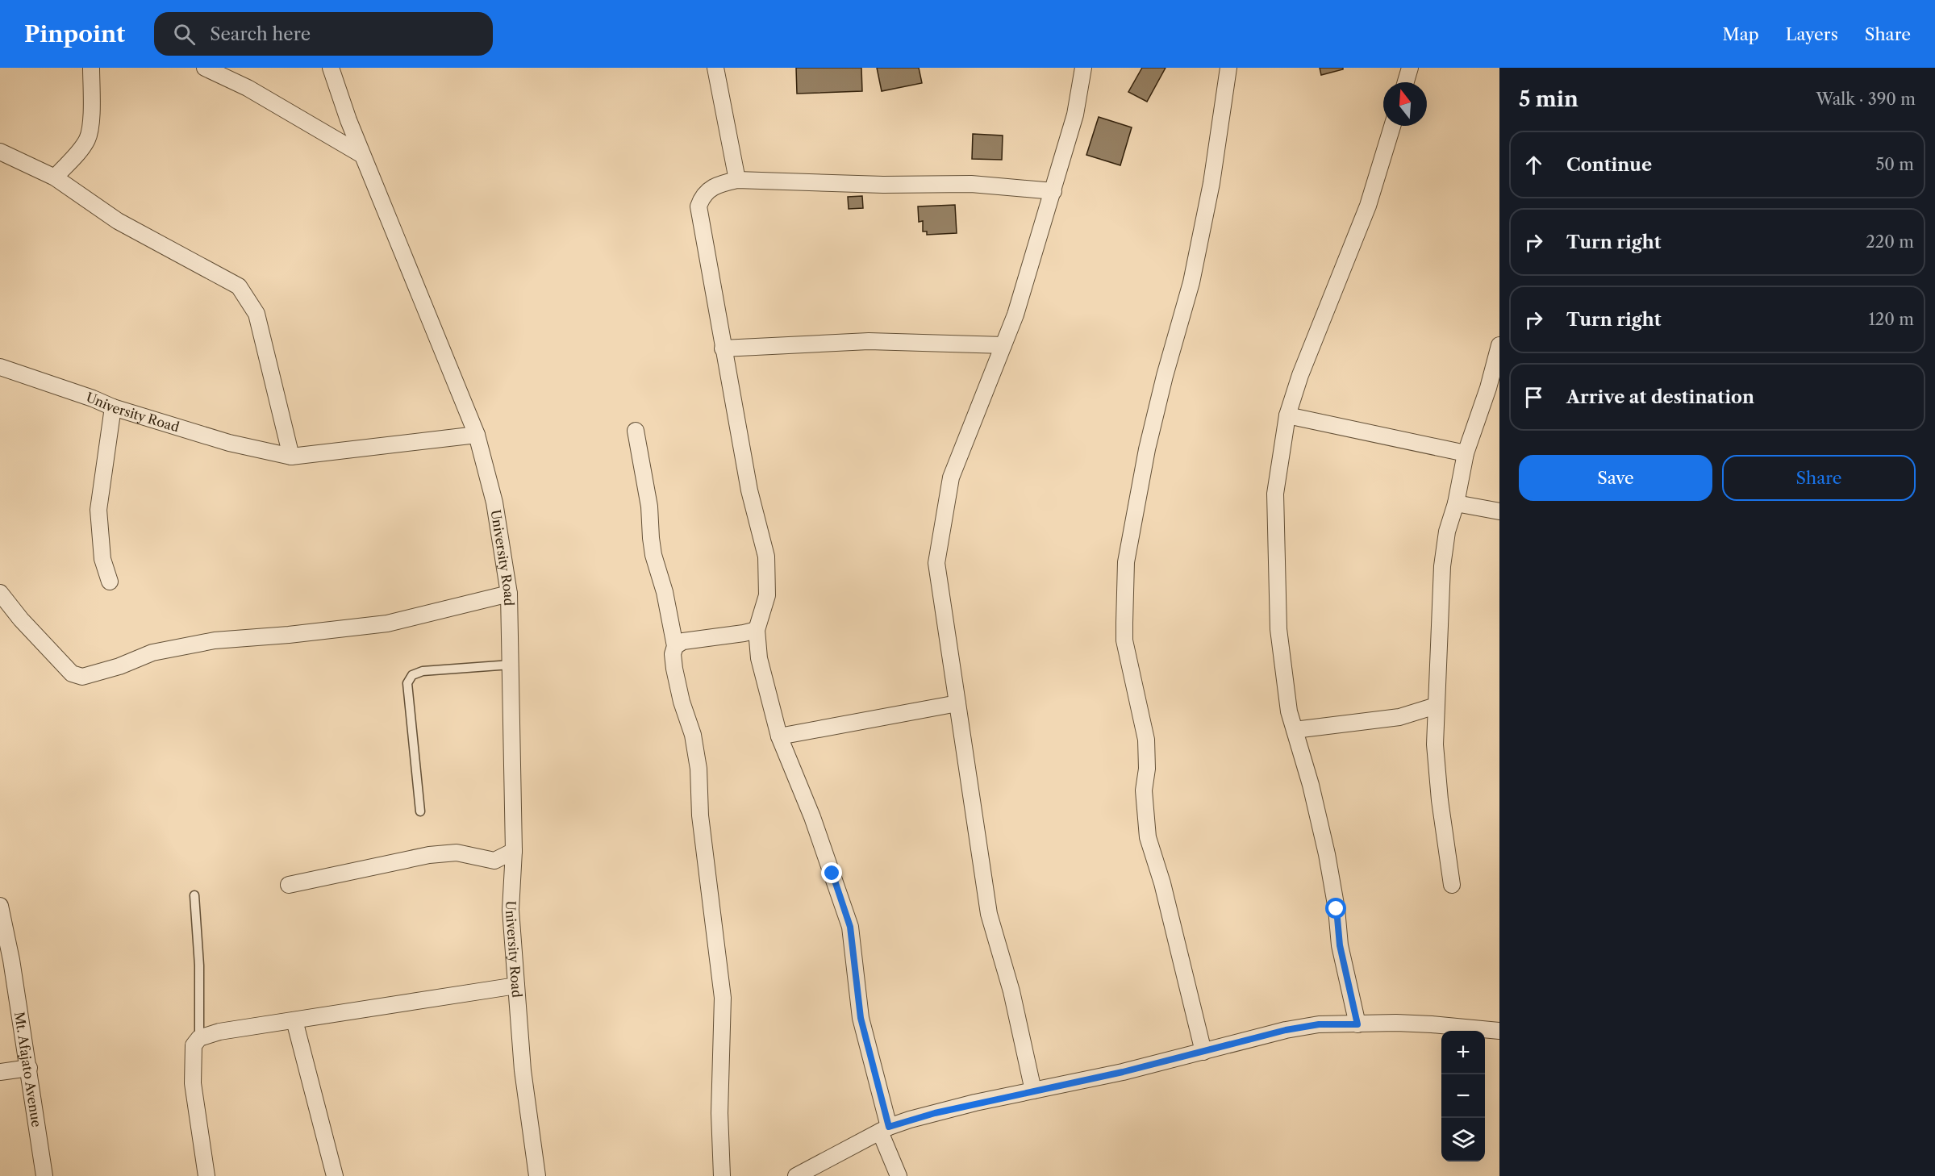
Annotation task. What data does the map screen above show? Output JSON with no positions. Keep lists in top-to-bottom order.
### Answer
{
  "streets": {
    "street": ["University Road", "Mt. Afajato Avenue"]
  },
  "north": "top",
  "page": {
    "header": "Pinpoint",
    "search": "Search here",
    "nav": ["Map", "Layers", "Share"],
    "heading": ["5 min", "Walk · 390 m"],
    "list": [
      ["Continue", "50 m"],
      ["Turn right", "220 m"],
      ["Turn right", "120 m"],
      "Arrive at destination"
    ],
    "buttons": ["Save", "Share"],
    "map_buttons": ["+", "−"]
  }
}
